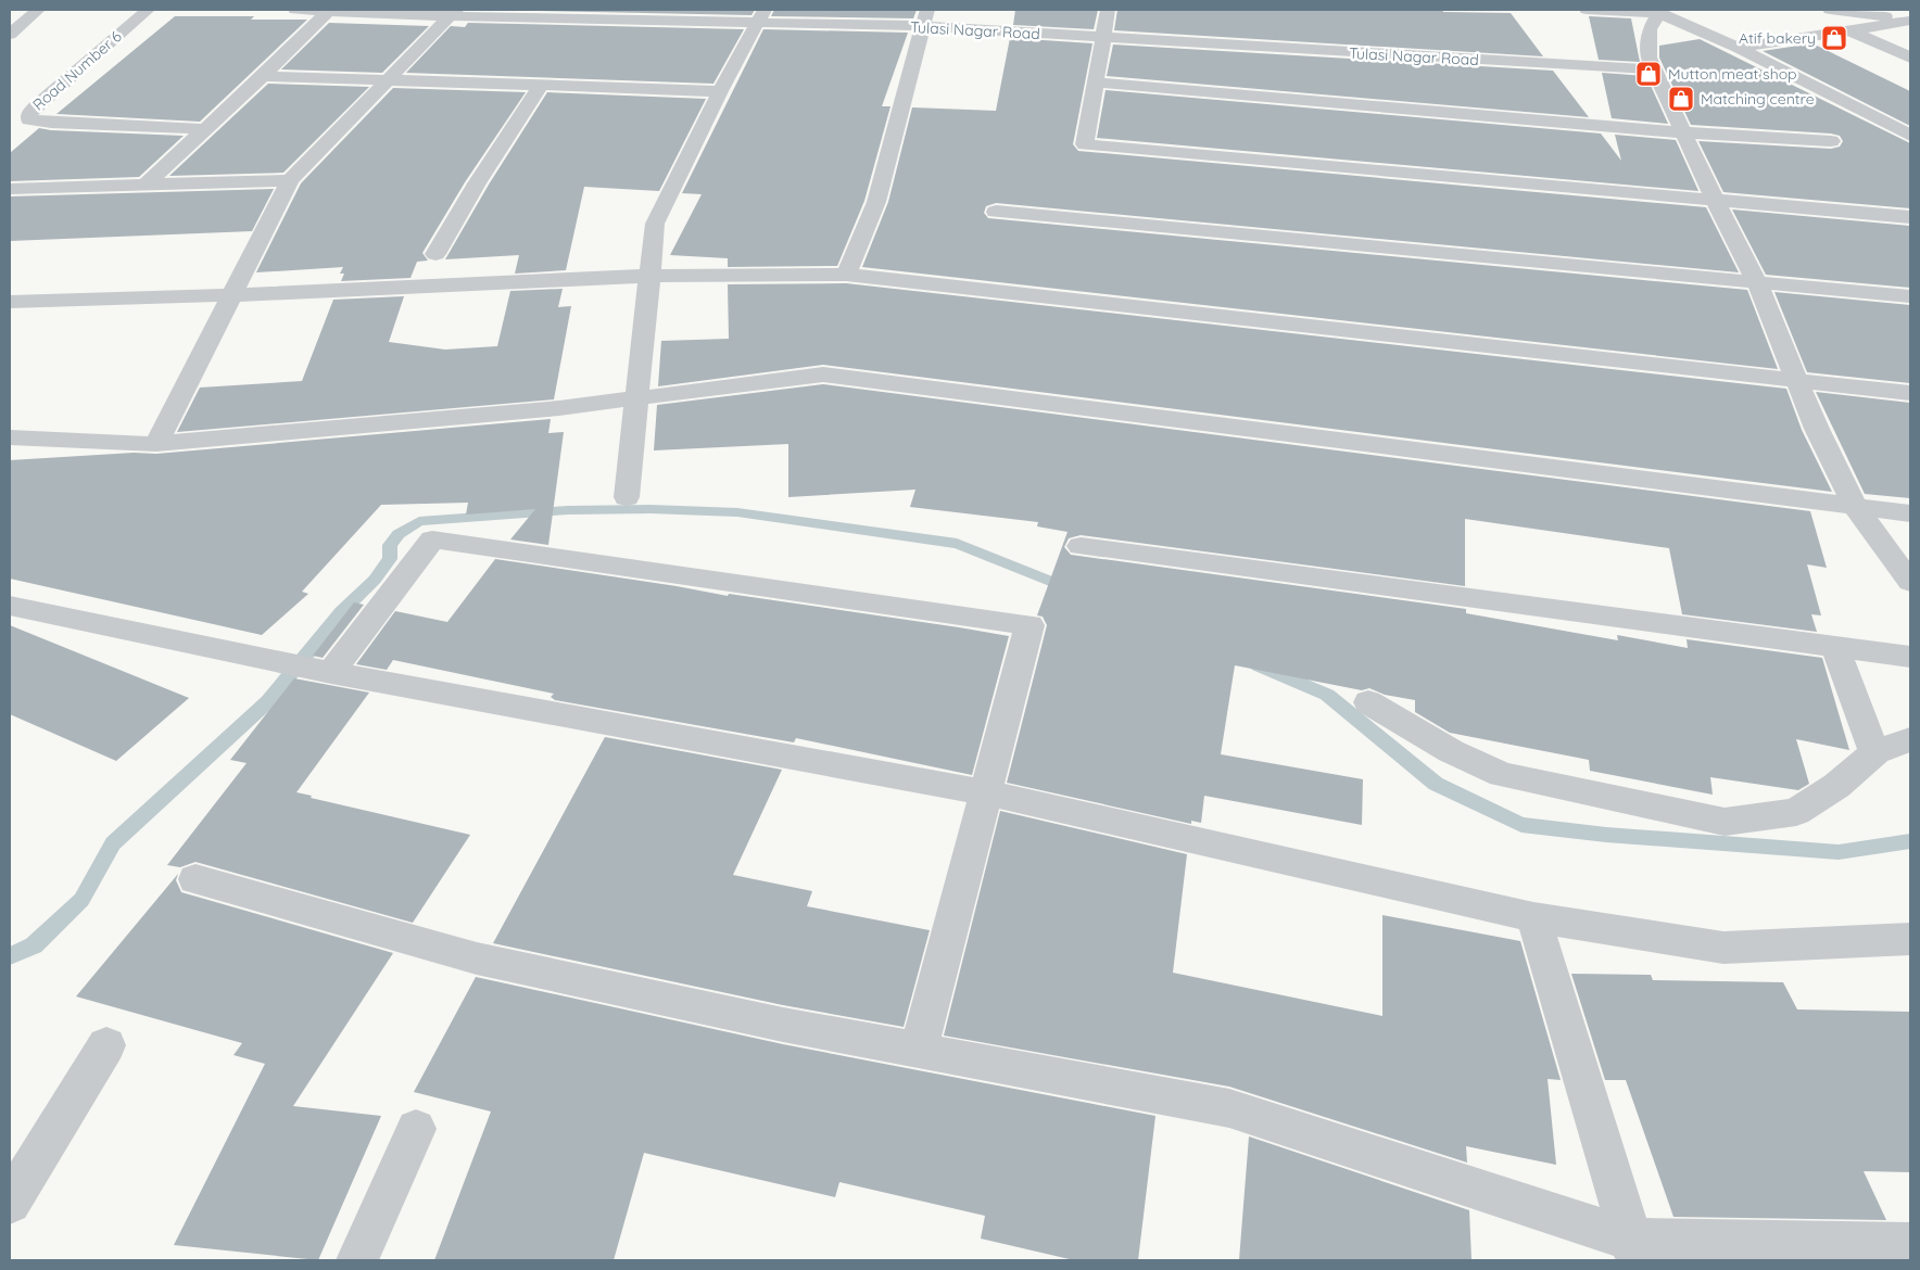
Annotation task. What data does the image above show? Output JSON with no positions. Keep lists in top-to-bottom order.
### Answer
{
  "streets": {
    "street": ["Tulasi Nagar Road", "Road Number 6"]
  },
  "places": {
    "shop": ["Atif bakery", "Mutton meat shop", "Matching centre"]
  }
}
